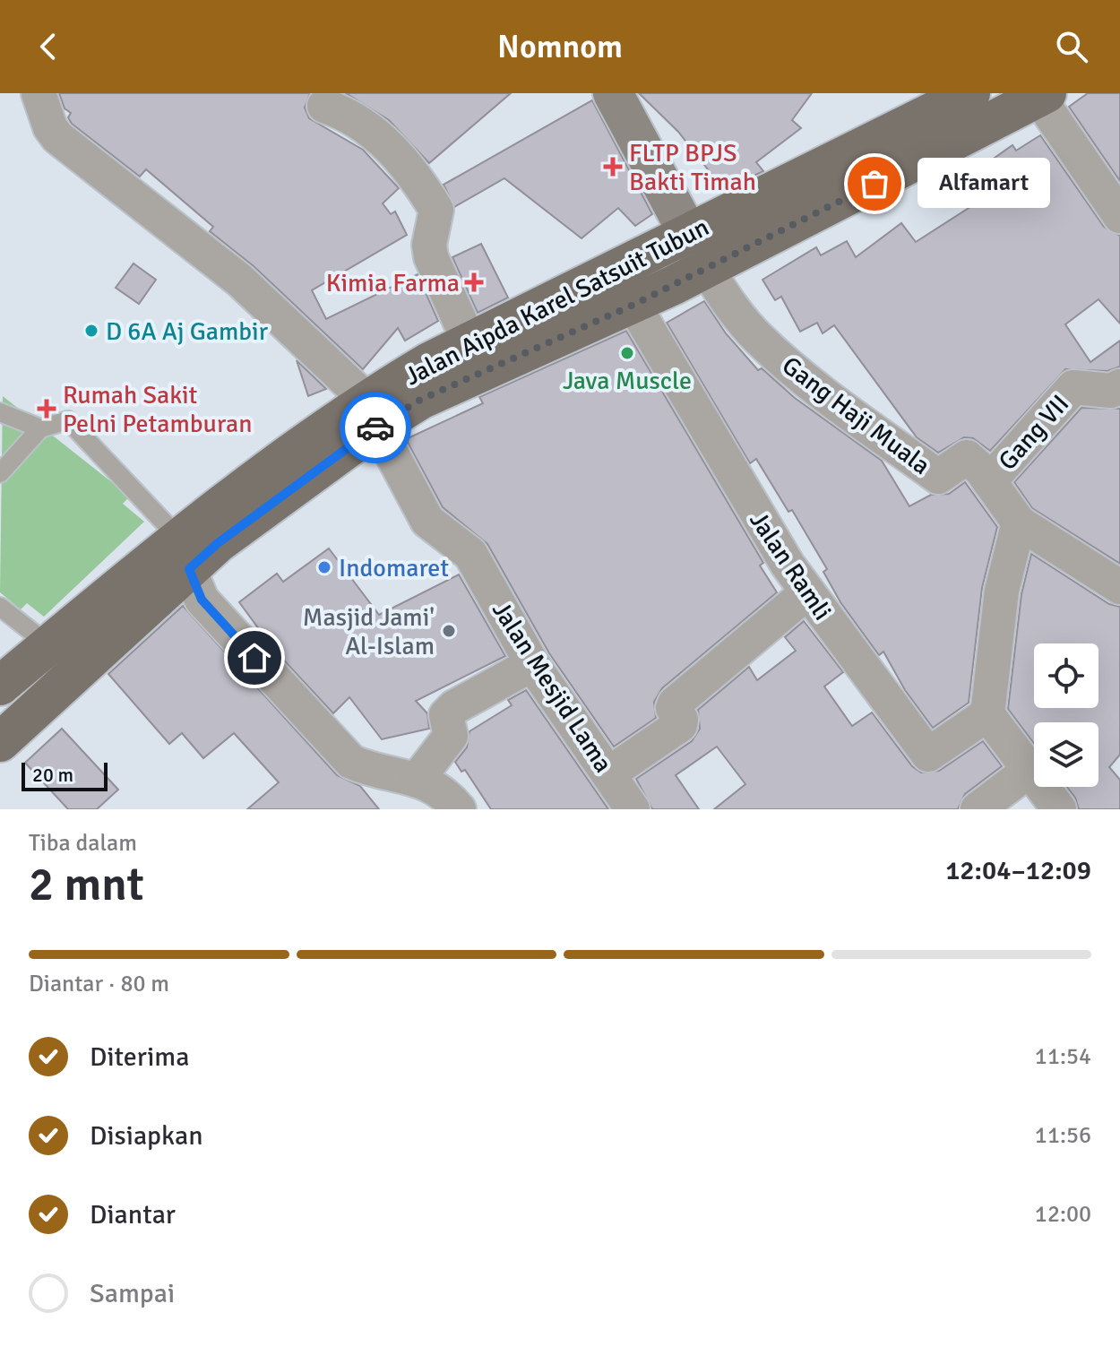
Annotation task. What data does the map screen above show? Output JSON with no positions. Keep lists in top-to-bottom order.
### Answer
{
  "streets": {
    "main road": ["Jalan Aipda Karel Satsuit Tubun"],
    "street": [
      "Gang Haji Muala",
      "Gang VII",
      "Jalan Ramli",
      "Jalan Mesjid Lama"
    ]
  },
  "crossings": [
    ["Jalan Aipda Karel Satsuit Tubun", "Gang Haji Muala"],
    ["Jalan Aipda Karel Satsuit Tubun", "Jalan Ramli"],
    ["Jalan Aipda Karel Satsuit Tubun", "Jalan Mesjid Lama"],
    ["Gang Haji Muala", "Gang VII"]
  ],
  "places": {
    "health": ["FLTP BPJS Bakti Timah", "Kimia Farma", "Rumah Sakit Pelni Petamburan"],
    "other": [
      "Alfamart",
      "D 6A Aj Gambir",
      "Java Muscle",
      "Indomaret",
      "Masjid Jami' Al-Islam"
    ]
  },
  "scale_bar": "20 m",
  "page": {
    "header": "Nomnom",
    "bubble": "Alfamart",
    "scale": "20 m",
    "heading": ["2 mnt", "Tiba dalam", "12:04–12:09"],
    "bar": "Diantar · 80 m",
    "list": [
      ["Diterima", "11:54"],
      ["Disiapkan", "11:56"],
      ["Diantar", "12:00"],
      "Sampai"
    ]
  }
}
